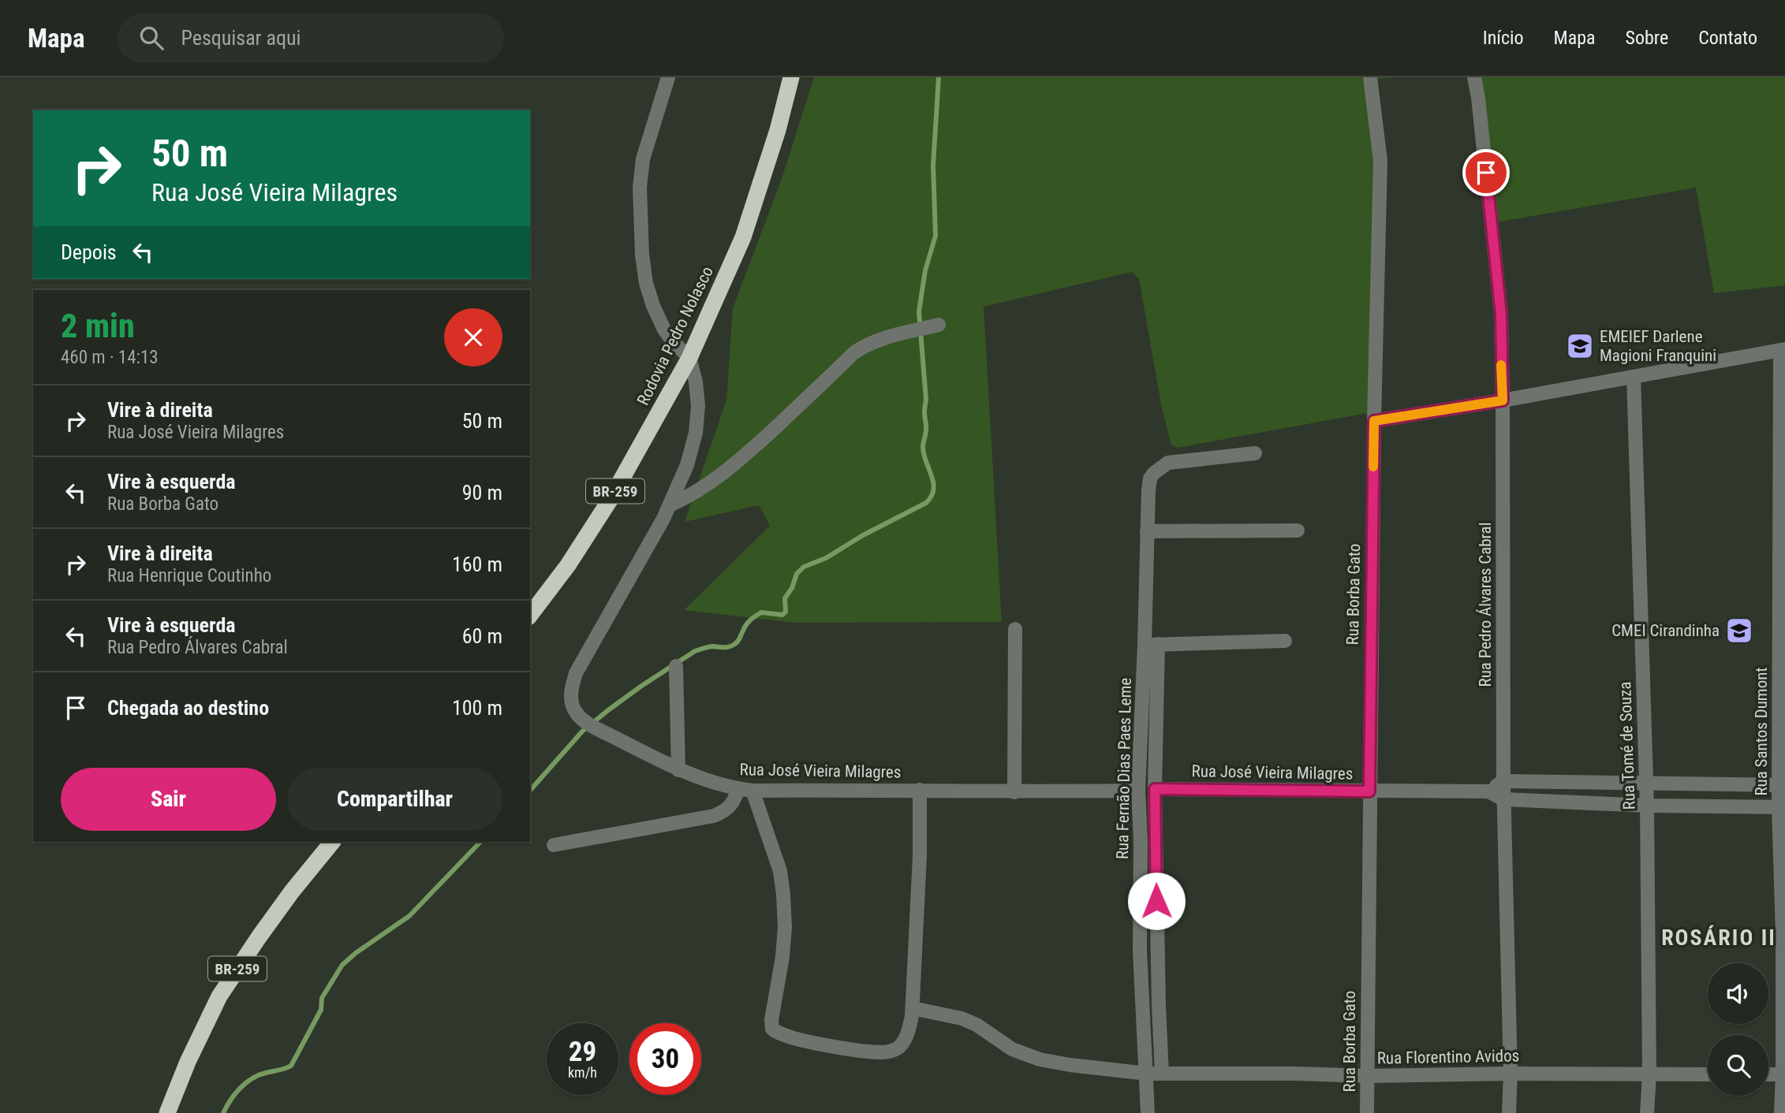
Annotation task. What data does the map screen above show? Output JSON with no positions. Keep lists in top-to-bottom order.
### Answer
{
  "streets": {
    "highway": ["Rodovia Pedro Nolasco", "BR-259"],
    "street": [
      "Rua Borba Gato",
      "Rua Pedro Álvares Cabral",
      "Rua Santos Dumont",
      "Rua Tomé de Souza",
      "Rua Fernão Dias Paes Leme",
      "Rua José Vieira Milagres",
      "Rua Florentino Avidos"
    ]
  },
  "crossings": [
    ["Rodovia Pedro Nolasco", "Rua José Vieira Milagres"],
    ["Rua Borba Gato", "Rua José Vieira Milagres"],
    ["Rua Borba Gato", "Rua Florentino Avidos"],
    ["Rua Pedro Álvares Cabral", "Rua José Vieira Milagres"],
    ["Rua Pedro Álvares Cabral", "Rua Florentino Avidos"],
    ["Rua Santos Dumont", "Rua José Vieira Milagres"],
    ["Rua Tomé de Souza", "Rua José Vieira Milagres"],
    ["Rua Tomé de Souza", "Rua Florentino Avidos"],
    ["Rua Fernão Dias Paes Leme", "Rua José Vieira Milagres"],
    ["Rua Fernão Dias Paes Leme", "Rua Florentino Avidos"]
  ],
  "districts": ["ROSÁRIO II"],
  "places": {
    "school or university": ["EMEIEF Darlene Magioni Franquini", "CMEI Cirandinha"]
  },
  "page": {
    "header": "Mapa",
    "search": "Pesquisar aqui",
    "nav": [
      "Início",
      "Mapa",
      "Sobre",
      "Contato"
    ],
    "turn": ["50 m", "Rua José Vieira Milagres"],
    "then": "Depois",
    "heading": ["2 min", "460 m · 14:13"],
    "list": [
      {
        "name": "Vire à direita",
        "note": "Rua José Vieira Milagres",
        "value": "50 m"
      },
      {
        "name": "Vire à esquerda",
        "note": "Rua Borba Gato",
        "value": "90 m"
      },
      {
        "name": "Vire à direita",
        "note": "Rua Henrique Coutinho",
        "value": "160 m"
      },
      {
        "name": "Vire à esquerda",
        "note": "Rua Pedro Álvares Cabral",
        "value": "60 m"
      },
      {
        "name": "Chegada ao destino",
        "value": "100 m"
      }
    ],
    "buttons": ["Sair", "Compartilhar"],
    "speed": "29 km/h",
    "limit": "30"
  }
}
